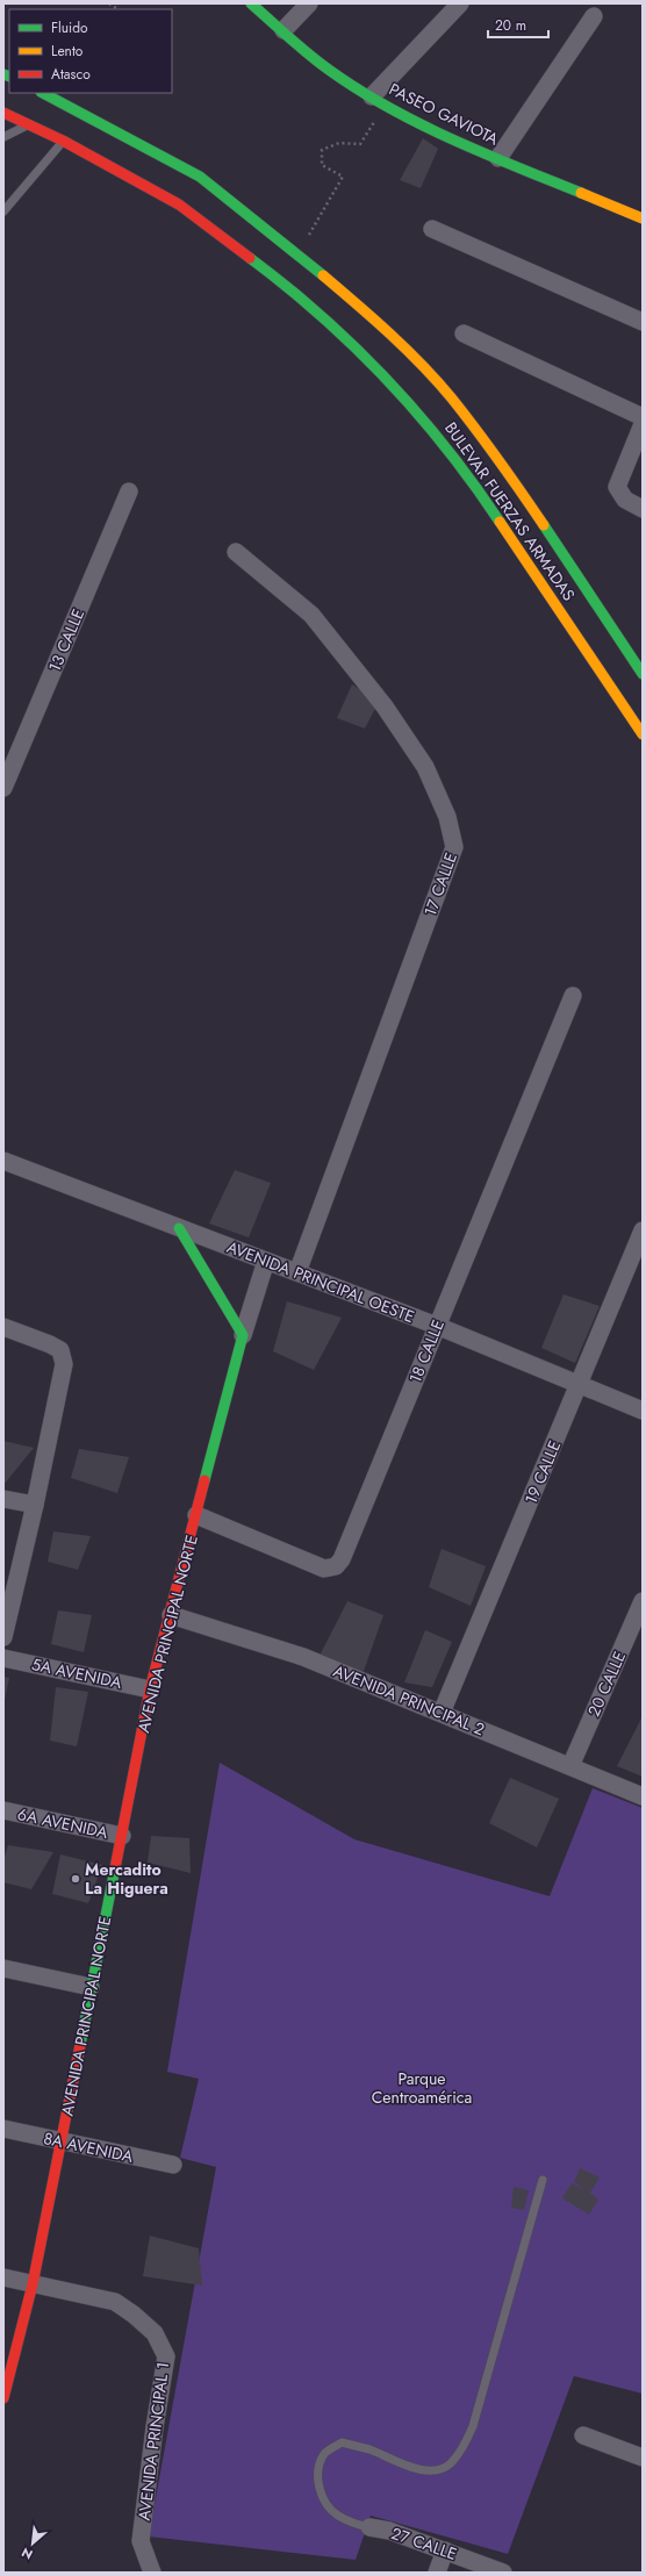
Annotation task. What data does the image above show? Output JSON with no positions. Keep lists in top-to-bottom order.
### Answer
{
  "streets": {
    "main road": ["PASEO GAVIOTA", "BULEVAR FUERZAS ARMADAS", "AVENIDA PRINCIPAL NORTE"],
    "street": [
      "13 CALLE",
      "17 CALLE",
      "AVENIDA PRINCIPAL OESTE",
      "18 CALLE",
      "19 CALLE",
      "5A AVENIDA",
      "20 CALLE",
      "AVENIDA PRINCIPAL 2",
      "6A AVENIDA",
      "8A AVENIDA",
      "AVENIDA PRINCIPAL 1",
      "27 CALLE"
    ]
  },
  "crossings": [
    ["17 CALLE", "AVENIDA PRINCIPAL OESTE"],
    ["AVENIDA PRINCIPAL OESTE", "18 CALLE"],
    ["AVENIDA PRINCIPAL OESTE", "19 CALLE"],
    ["AVENIDA PRINCIPAL OESTE", "AVENIDA PRINCIPAL NORTE"],
    ["18 CALLE", "AVENIDA PRINCIPAL NORTE"],
    ["19 CALLE", "AVENIDA PRINCIPAL 2"],
    ["AVENIDA PRINCIPAL NORTE", "5A AVENIDA"],
    ["AVENIDA PRINCIPAL NORTE", "AVENIDA PRINCIPAL 2"],
    ["AVENIDA PRINCIPAL NORTE", "6A AVENIDA"],
    ["AVENIDA PRINCIPAL NORTE", "8A AVENIDA"],
    ["AVENIDA PRINCIPAL NORTE", "AVENIDA PRINCIPAL 1"],
    ["20 CALLE", "AVENIDA PRINCIPAL 2"]
  ],
  "parks": ["Parque Centroamérica"],
  "places": ["Mercadito La Higuera"],
  "legend": ["Fluido", "Lento", "Atasco"],
  "scale_bar": "20 m",
  "north": "bottom left"
}
